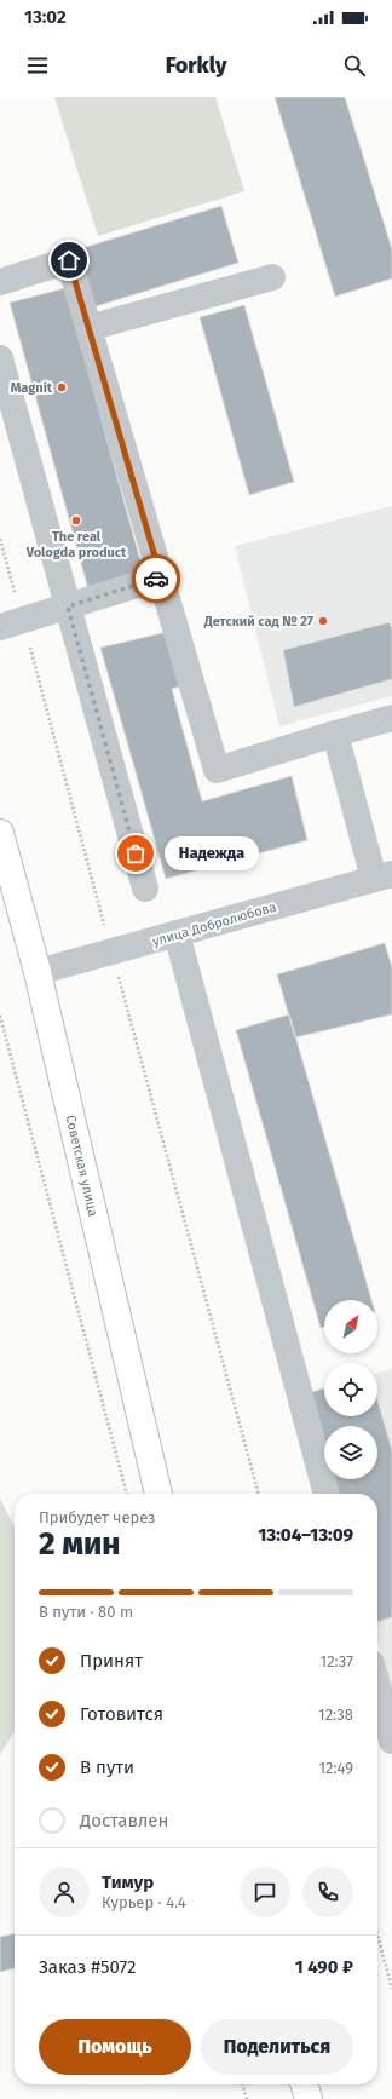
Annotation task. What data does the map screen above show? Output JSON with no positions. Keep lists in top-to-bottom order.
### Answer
{
  "streets": {
    "main road": ["Советская улица"],
    "street": ["улица Добролюбова"]
  },
  "crossings": [
    ["улица Добролюбова", "Советская улица"]
  ],
  "places": [
    "Magnit",
    "The real Vologda product",
    "Детский сад № 27",
    "Надежда"
  ],
  "north": "top right",
  "page": {
    "status": "13:02",
    "header": "Forkly",
    "bubble": "Надежда",
    "heading": ["2 мин", "Прибудет через", "13:04–13:09"],
    "panel": [
      "Тимур",
      "Курьер · 4.4",
      "Заказ #5072",
      "1 490 ₽"
    ],
    "bar": "В пути · 80 m",
    "list": [
      ["Принят", "12:37"],
      ["Готовится", "12:38"],
      ["В пути", "12:49"],
      "Доставлен"
    ],
    "buttons": ["Помощь", "Поделиться"]
  }
}
